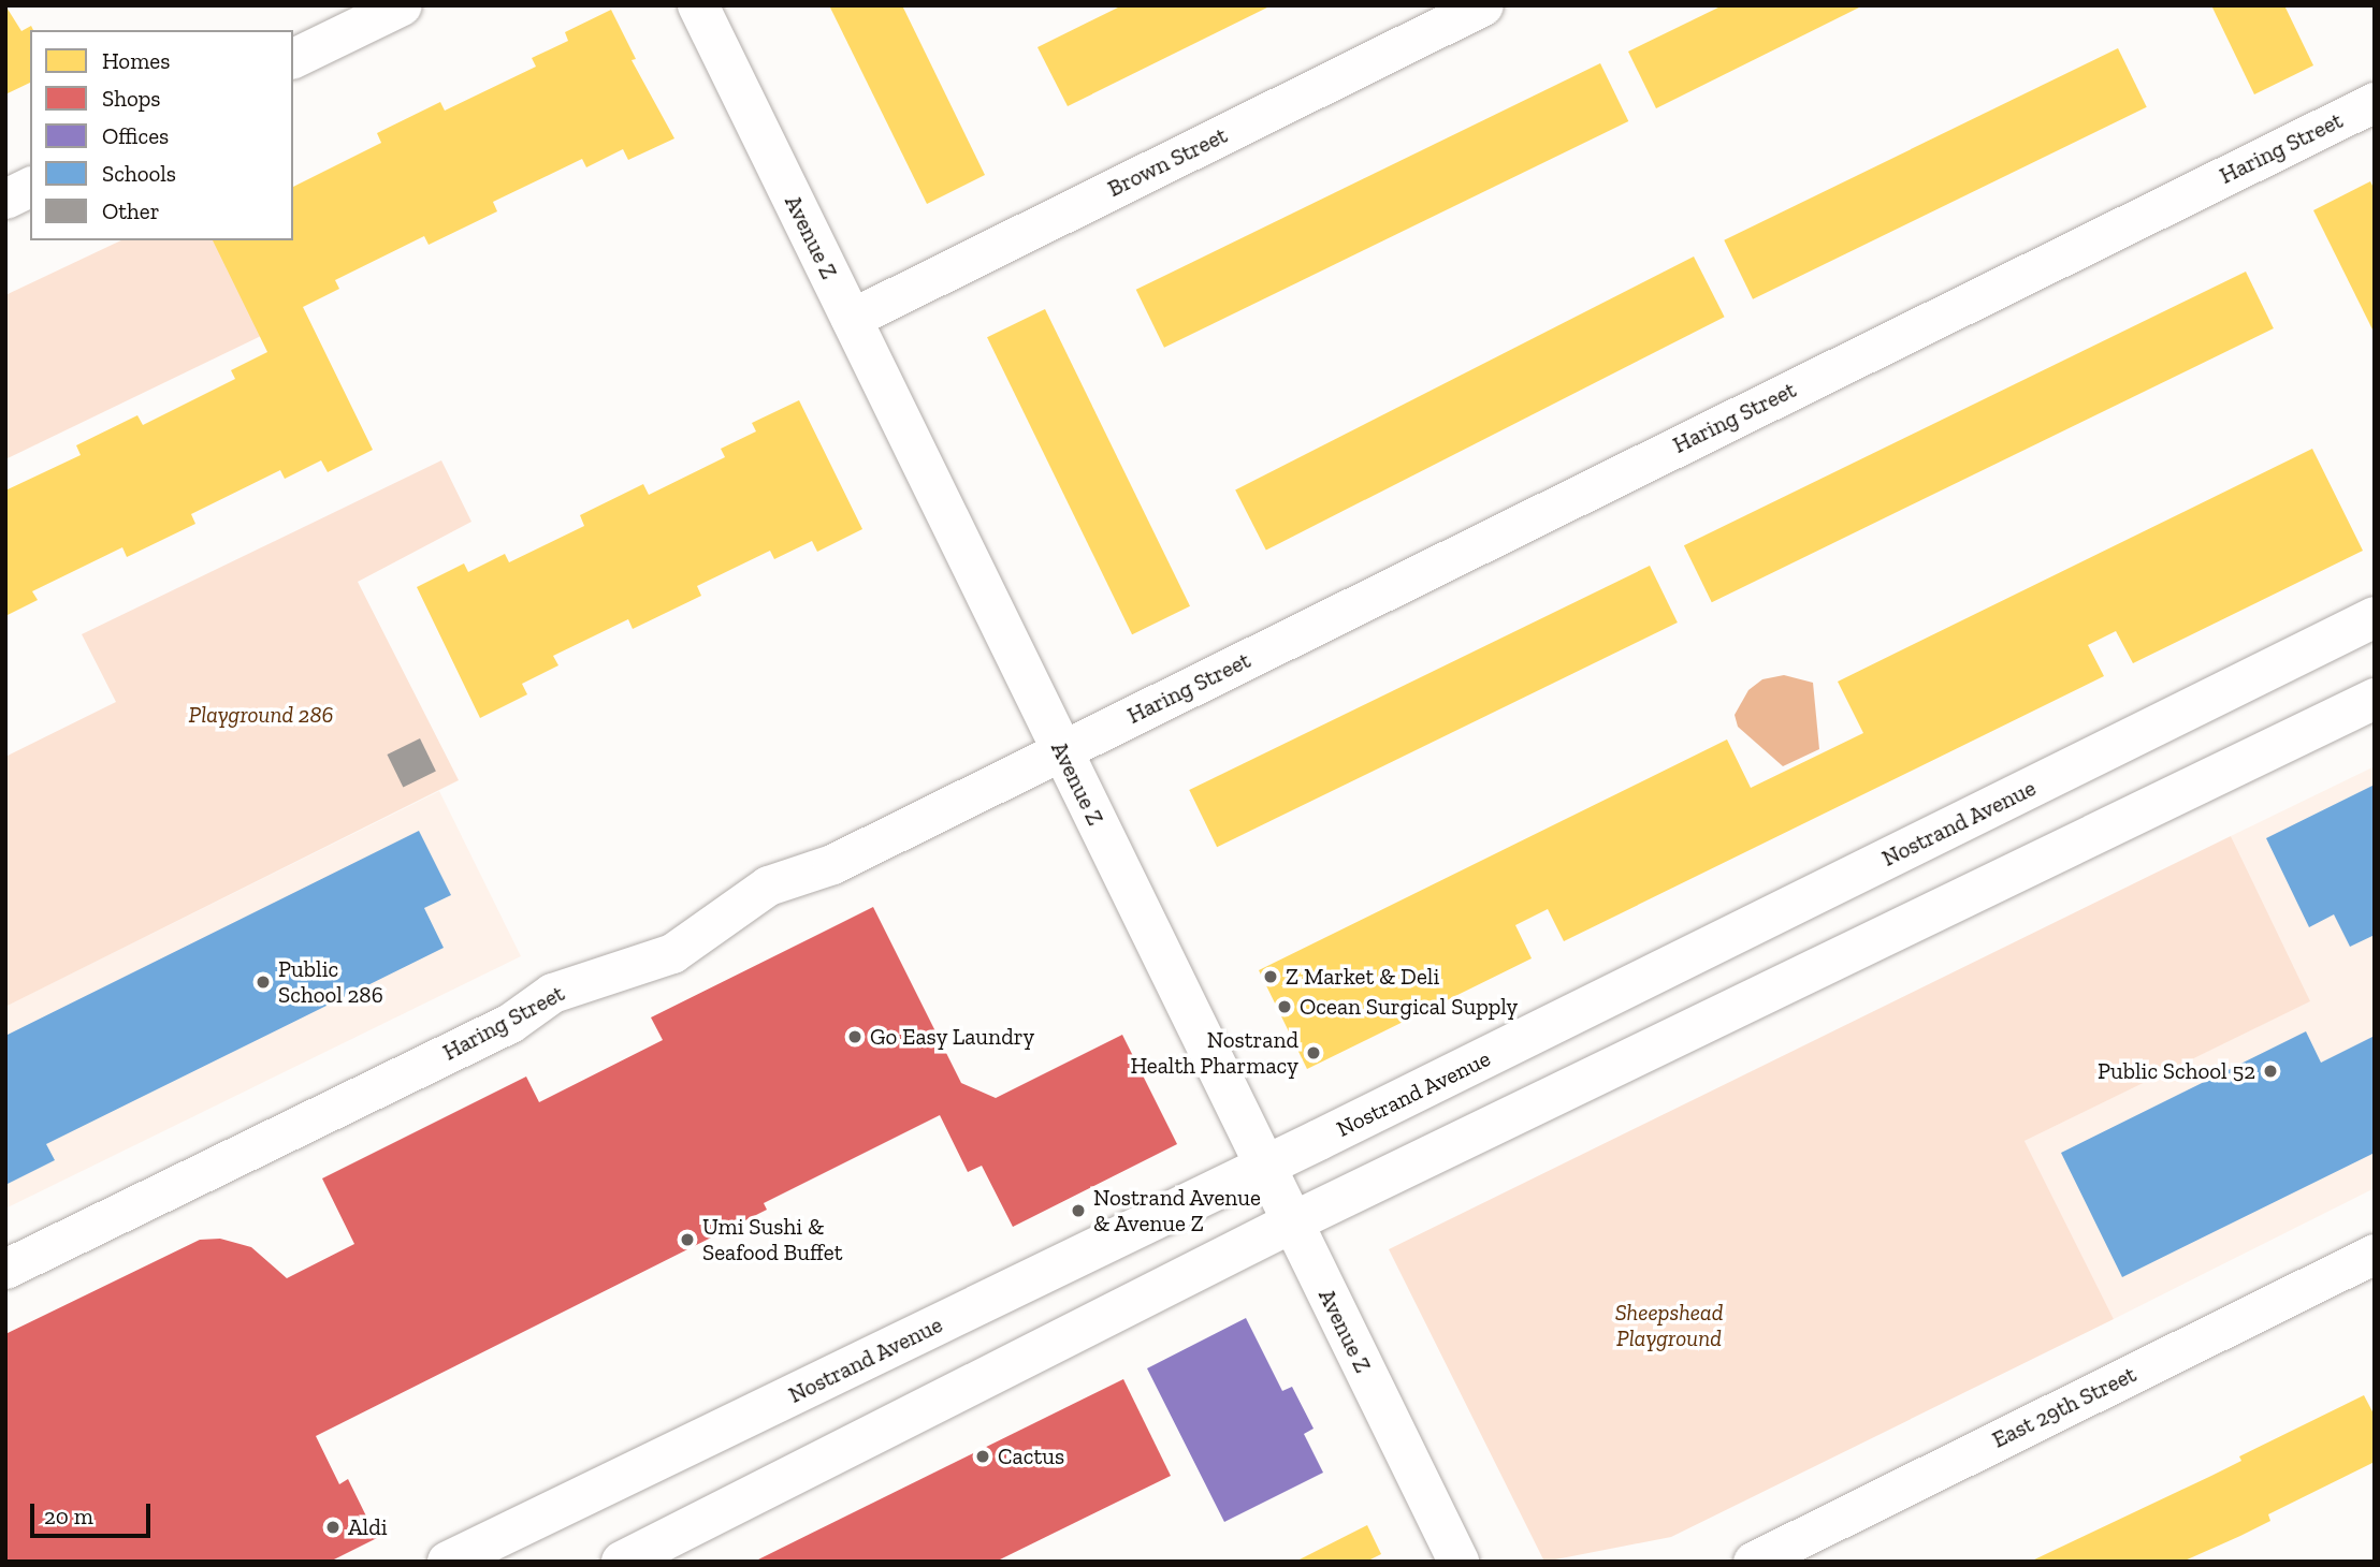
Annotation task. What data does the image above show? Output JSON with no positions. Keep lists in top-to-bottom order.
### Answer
{
  "streets": {
    "main road": ["Avenue Z", "Nostrand Avenue"],
    "street": ["Haring Street", "Brown Street", "East 29th Street"]
  },
  "crossings": [
    ["Haring Street", "Avenue Z"],
    ["Brown Street", "Avenue Z"],
    ["Avenue Z", "Nostrand Avenue"]
  ],
  "parks": ["Playground 286", "Sheepshead Playground"],
  "places": [
    "Z Market & Deli",
    "Public School 286",
    "Ocean Surgical Supply",
    "Go Easy Laundry",
    "Nostrand Health Pharmacy",
    "Public School 52",
    "Nostrand Avenue & Avenue Z",
    "Umi Sushi & Seafood Buffet",
    "Cactus",
    "Aldi"
  ],
  "legend": [
    "Homes",
    "Shops",
    "Offices",
    "Schools",
    "Other"
  ],
  "scale_bar": "20 m"
}
